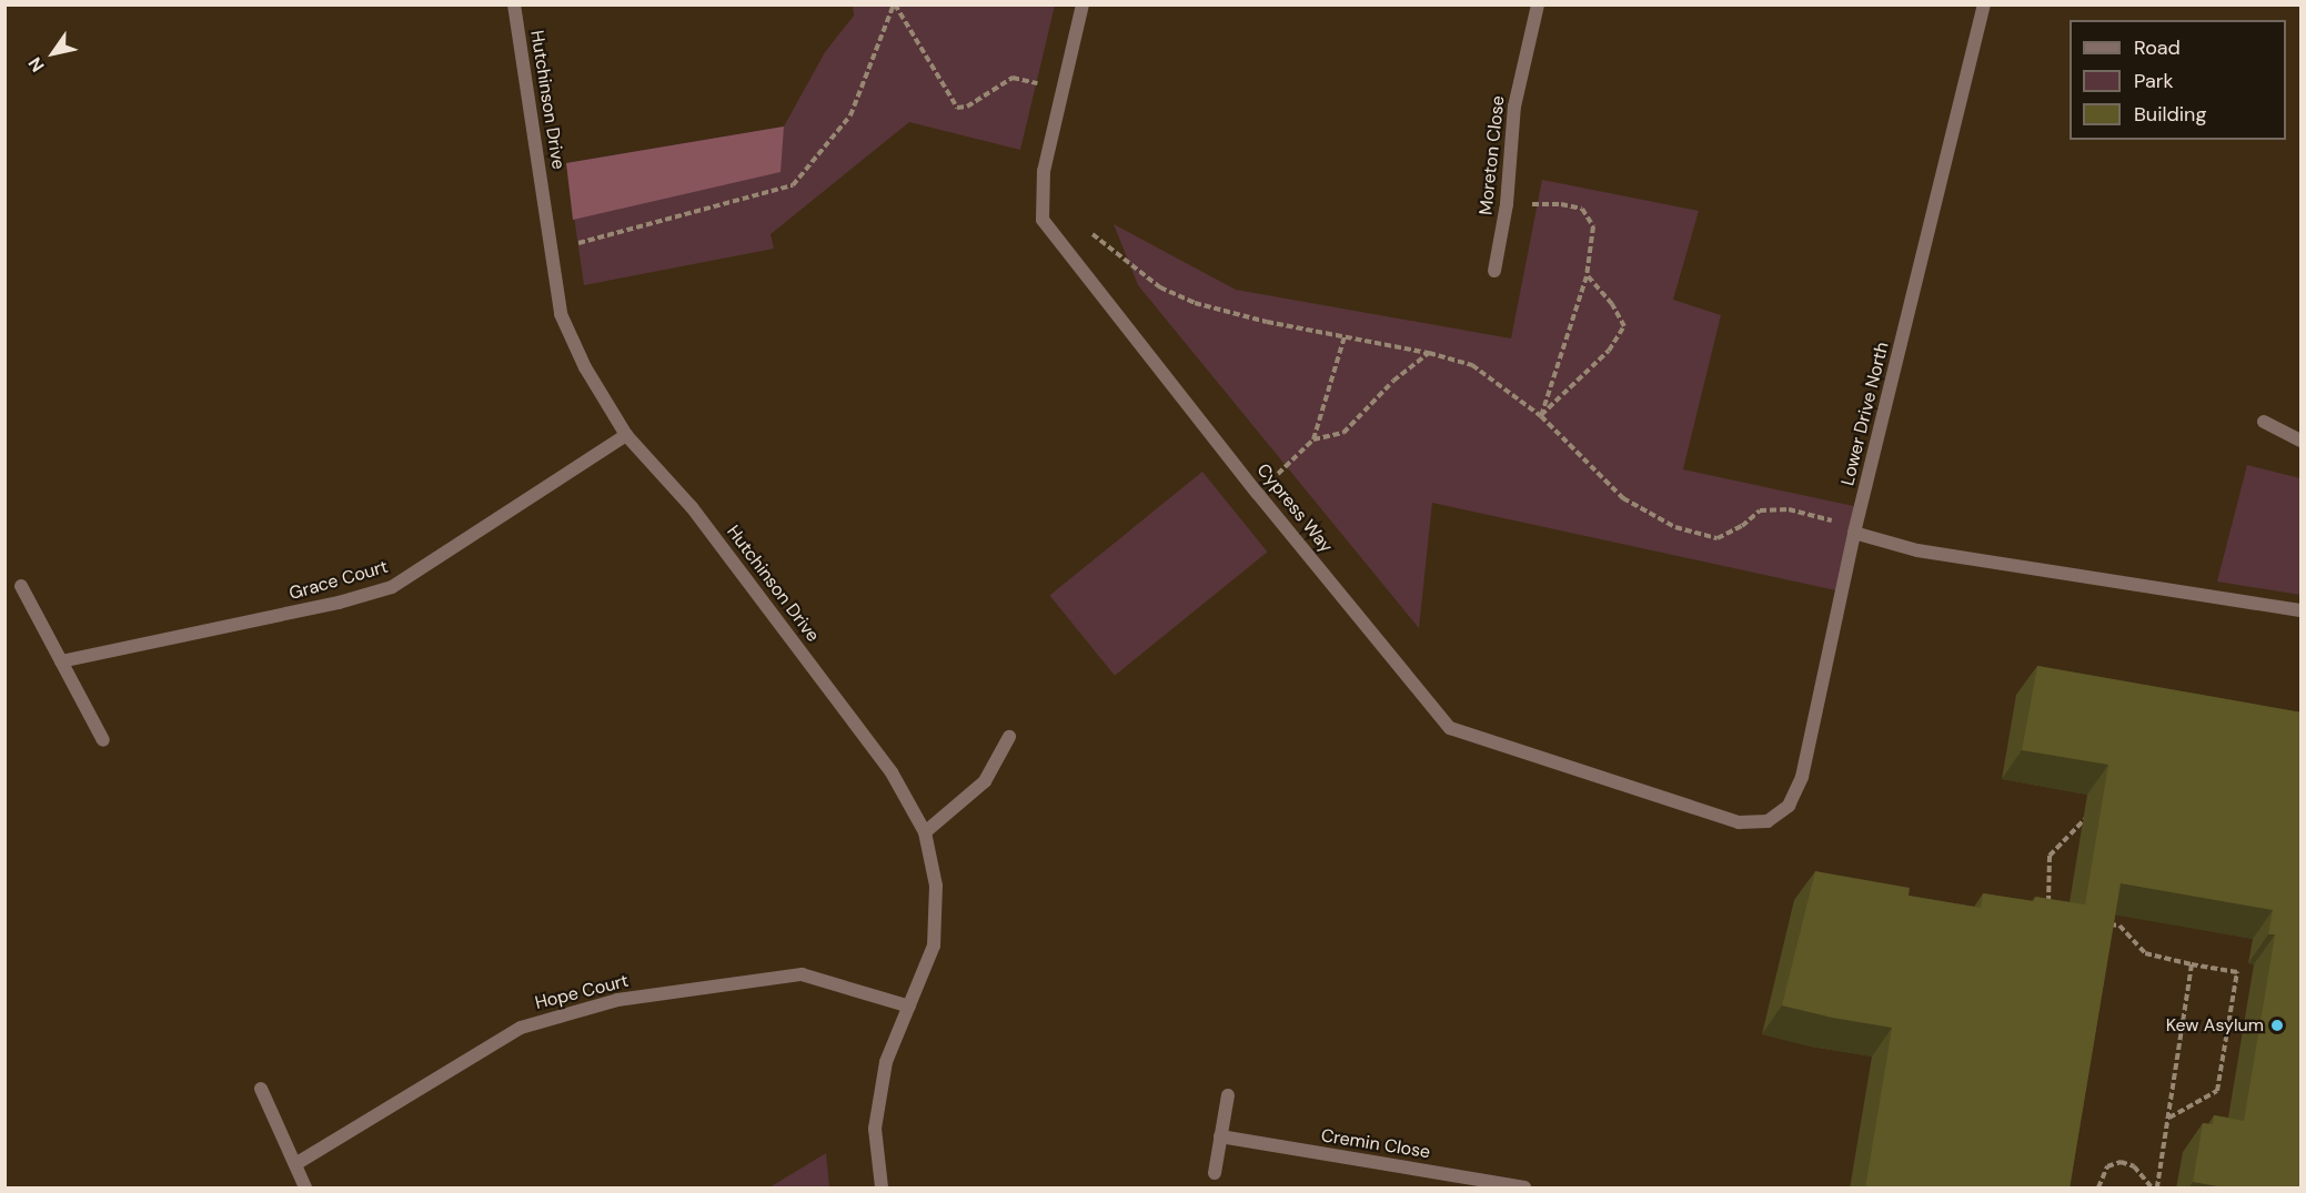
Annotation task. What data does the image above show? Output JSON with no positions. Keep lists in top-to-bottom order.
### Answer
{
  "streets": {
    "street": [
      "Hutchinson Drive",
      "Moreton Close",
      "Lower Drive North",
      "Cypress Way",
      "Grace Court",
      "Hope Court",
      "Cremin Close"
    ]
  },
  "crossings": [
    ["Hutchinson Drive", "Grace Court"],
    ["Hutchinson Drive", "Hope Court"],
    ["Lower Drive North", "Cypress Way"]
  ],
  "places": ["Kew Asylum"],
  "legend": ["Road", "Park", "Building"],
  "north": "bottom left"
}
